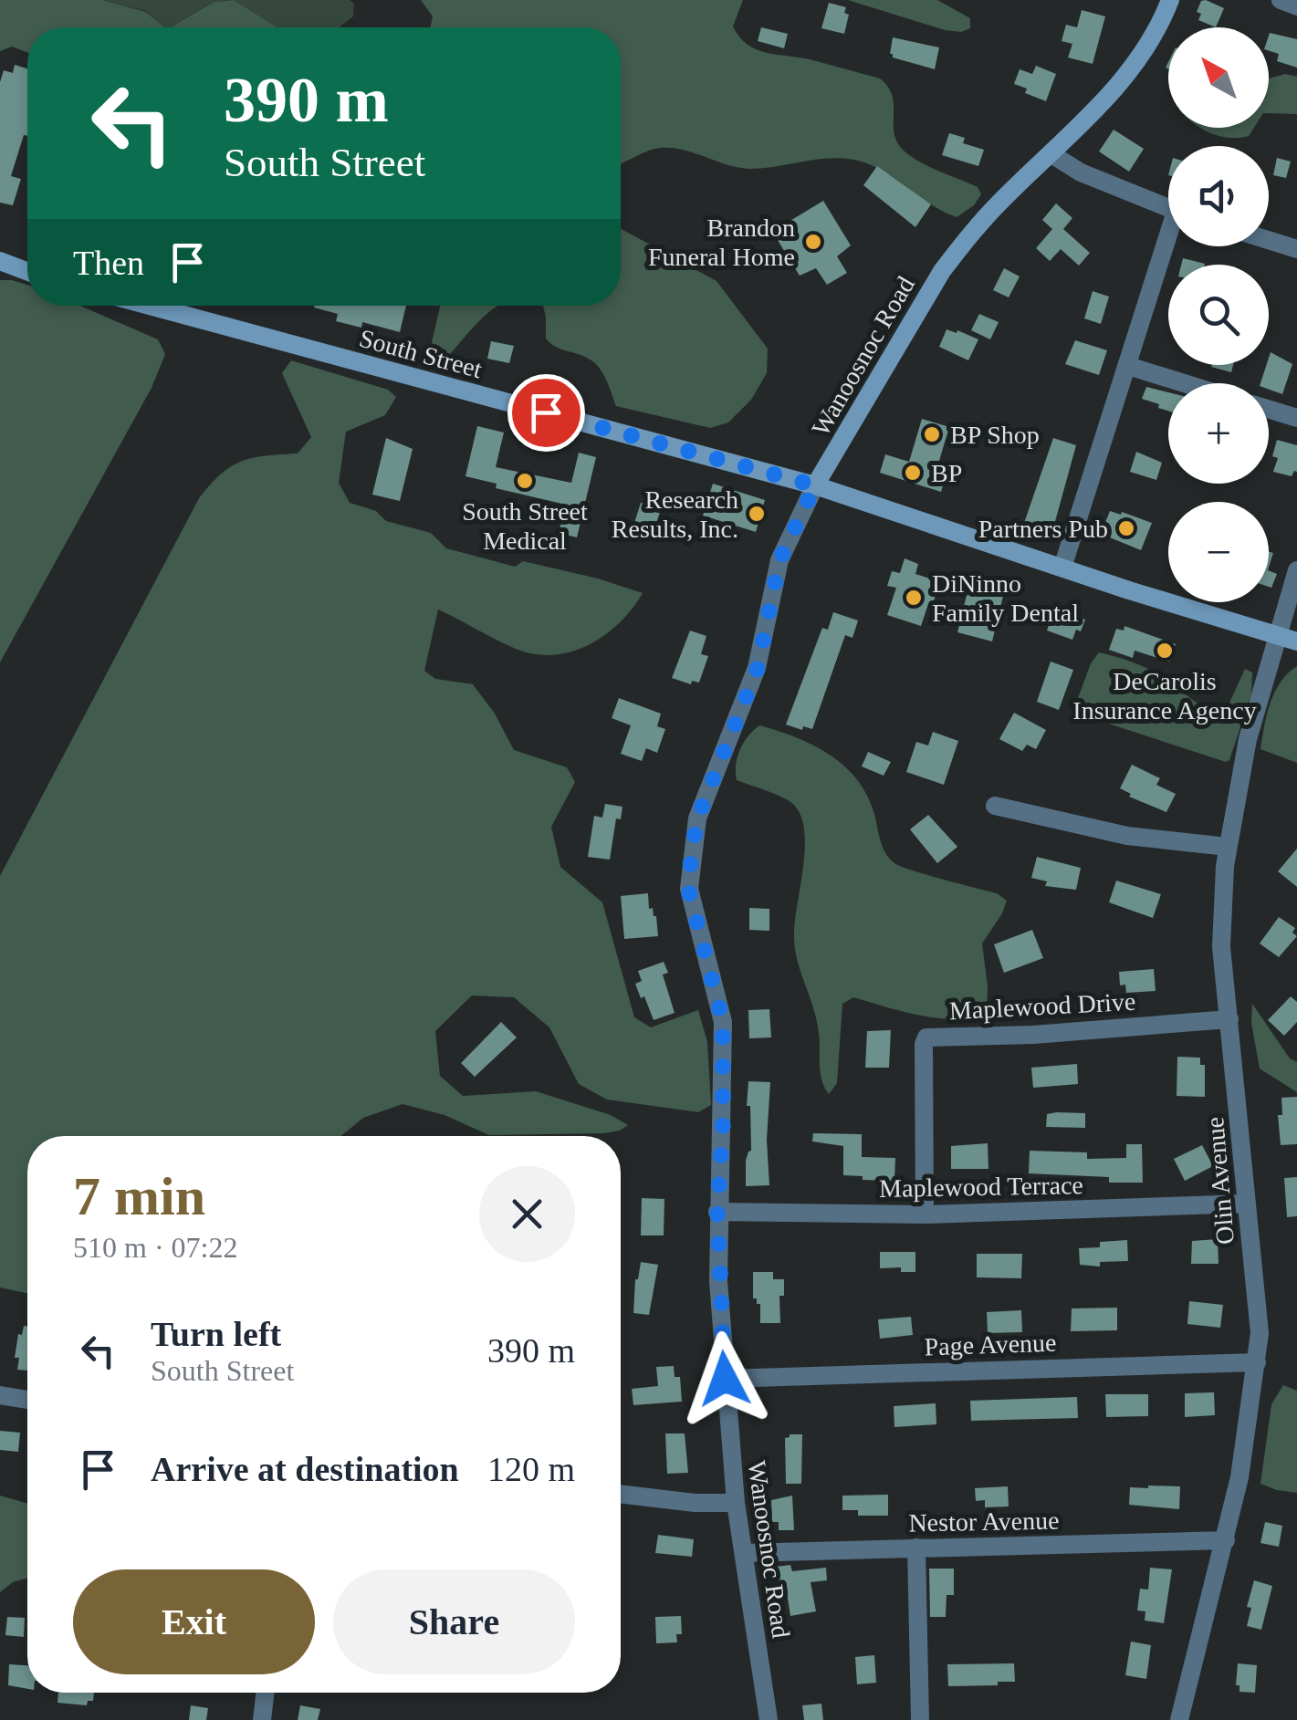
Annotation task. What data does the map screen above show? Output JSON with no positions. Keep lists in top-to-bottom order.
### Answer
{
  "streets": {
    "main road": ["South Street", "Wanoosnoc Road"],
    "street": [
      "Maplewood Drive",
      "Olin Avenue",
      "Maplewood Terrace",
      "Page Avenue",
      "Nestor Avenue"
    ]
  },
  "crossings": [
    ["South Street", "Wanoosnoc Road"],
    ["South Street", "Olin Avenue"],
    ["Wanoosnoc Road", "Maplewood Terrace"],
    ["Wanoosnoc Road", "Page Avenue"],
    ["Wanoosnoc Road", "Nestor Avenue"],
    ["Maplewood Drive", "Olin Avenue"],
    ["Maplewood Drive", "Maplewood Terrace"],
    ["Olin Avenue", "Maplewood Terrace"],
    ["Olin Avenue", "Page Avenue"],
    ["Olin Avenue", "Nestor Avenue"]
  ],
  "places": [
    "Brandon Funeral Home",
    "BP Shop",
    "BP",
    "South Street Medical",
    "Research Results, Inc.",
    "Partners Pub",
    "DiNinno Family Dental",
    "DeCarolis Insurance Agency"
  ],
  "north": "top left",
  "page": {
    "map_buttons": ["+", "−"],
    "turn": ["390 m", "South Street"],
    "then": "Then",
    "heading": ["7 min", "510 m · 07:22"],
    "list": [
      {
        "name": "Turn left",
        "note": "South Street",
        "value": "390 m"
      },
      {
        "name": "Arrive at destination",
        "value": "120 m"
      }
    ],
    "buttons": ["Exit", "Share"]
  }
}
